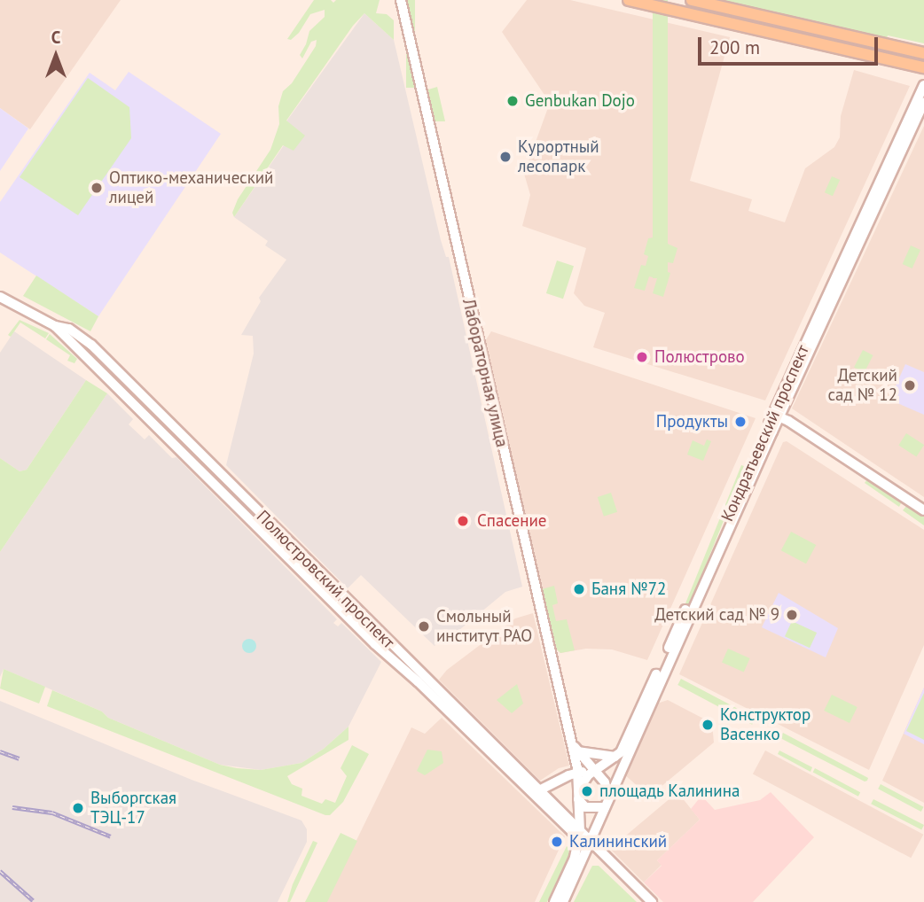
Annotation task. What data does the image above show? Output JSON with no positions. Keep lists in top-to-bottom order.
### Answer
{
  "streets": {
    "main road": ["Лабораторная улица", "Кондратьевский проспект", "Полюстровский проспект"]
  },
  "crossings": [
    ["Лабораторная улица", "Кондратьевский проспект"]
  ],
  "places": [
    "Genbukan Dojo",
    "Курортный лесопарк",
    "Оптико-механический лицей",
    "Полюстрово",
    "Детский сад № 12",
    "Продукты",
    "Спасение",
    "Баня №72",
    "Детский сад № 9",
    "Смольный институт РАО",
    "Конструктор Васенко",
    "площадь Калинина",
    "Выборгская ТЭЦ-17",
    "Калининский"
  ],
  "scale_bar": "200 m",
  "north": "top"
}
